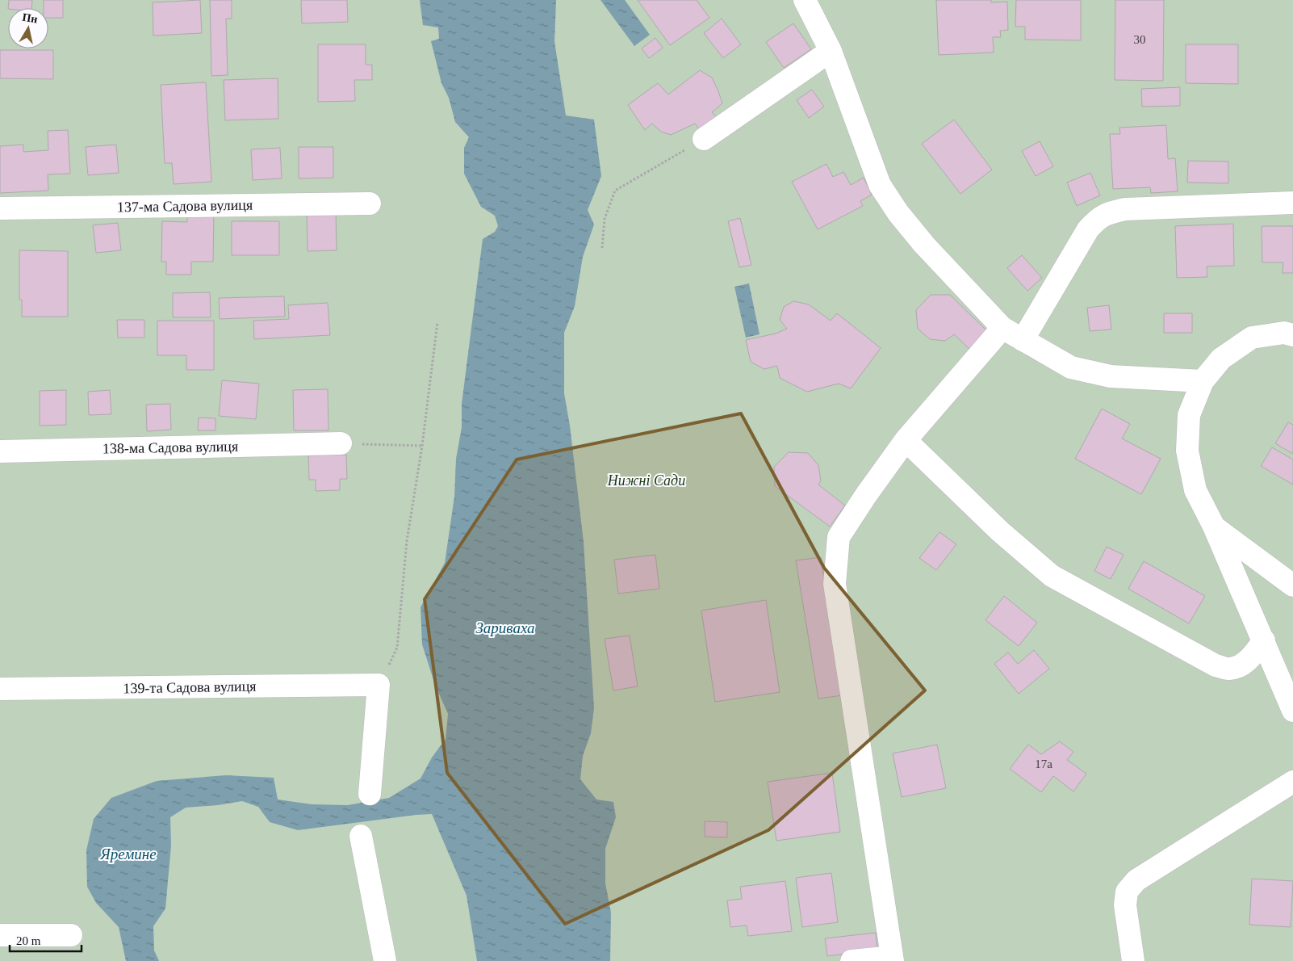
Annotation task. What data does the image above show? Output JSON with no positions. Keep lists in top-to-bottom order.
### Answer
{
  "streets": {
    "street": ["137-ма Садова вулиця", "138-ма Садова вулиця", "139-та Садова вулиця"]
  },
  "water": ["Зариваха", "Яремине"],
  "parks": ["Нижні Сади"],
  "house_numbers": ["30", "17а"],
  "scale_bar": "20 m",
  "north": "top"
}
